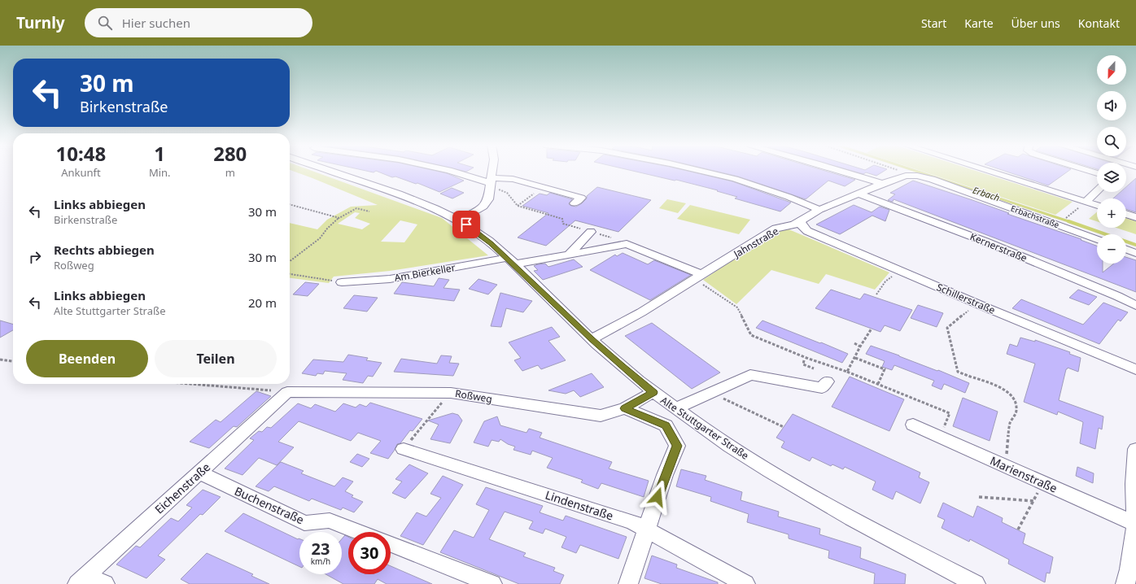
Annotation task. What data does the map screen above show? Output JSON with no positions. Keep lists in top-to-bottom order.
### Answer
{
  "streets": {
    "street": [
      "Erbachstraße",
      "Jahnstraße",
      "Kernerstraße",
      "Am Bierkeller",
      "Schillerstraße",
      "Roßweg",
      "Alte Stuttgarter Straße",
      "Marienstraße",
      "Eichenstraße",
      "Buchenstraße",
      "Lindenstraße"
    ]
  },
  "crossings": [
    ["Erbachstraße", "Jahnstraße"],
    ["Jahnstraße", "Kernerstraße"],
    ["Jahnstraße", "Alte Stuttgarter Straße"],
    ["Am Bierkeller", "Alte Stuttgarter Straße"],
    ["Roßweg", "Alte Stuttgarter Straße"],
    ["Roßweg", "Eichenstraße"],
    ["Eichenstraße", "Buchenstraße"]
  ],
  "water": ["Erbach"],
  "north": "bottom",
  "page": {
    "header": "Turnly",
    "search": "Hier suchen",
    "nav": [
      "Start",
      "Karte",
      "Über uns",
      "Kontakt"
    ],
    "map_buttons": ["+", "−"],
    "turn": ["30 m", "Birkenstraße"],
    "eta": [
      "10:48",
      "Ankunft",
      "1",
      "Min.",
      "280",
      "m"
    ],
    "list": [
      {
        "name": "Links abbiegen",
        "note": "Birkenstraße",
        "value": "30 m"
      },
      {
        "name": "Rechts abbiegen",
        "note": "Roßweg",
        "value": "30 m"
      },
      {
        "name": "Links abbiegen",
        "note": "Alte Stuttgarter Straße",
        "value": "20 m"
      }
    ],
    "buttons": ["Beenden", "Teilen"],
    "speed": "23 km/h",
    "limit": "30"
  }
}
